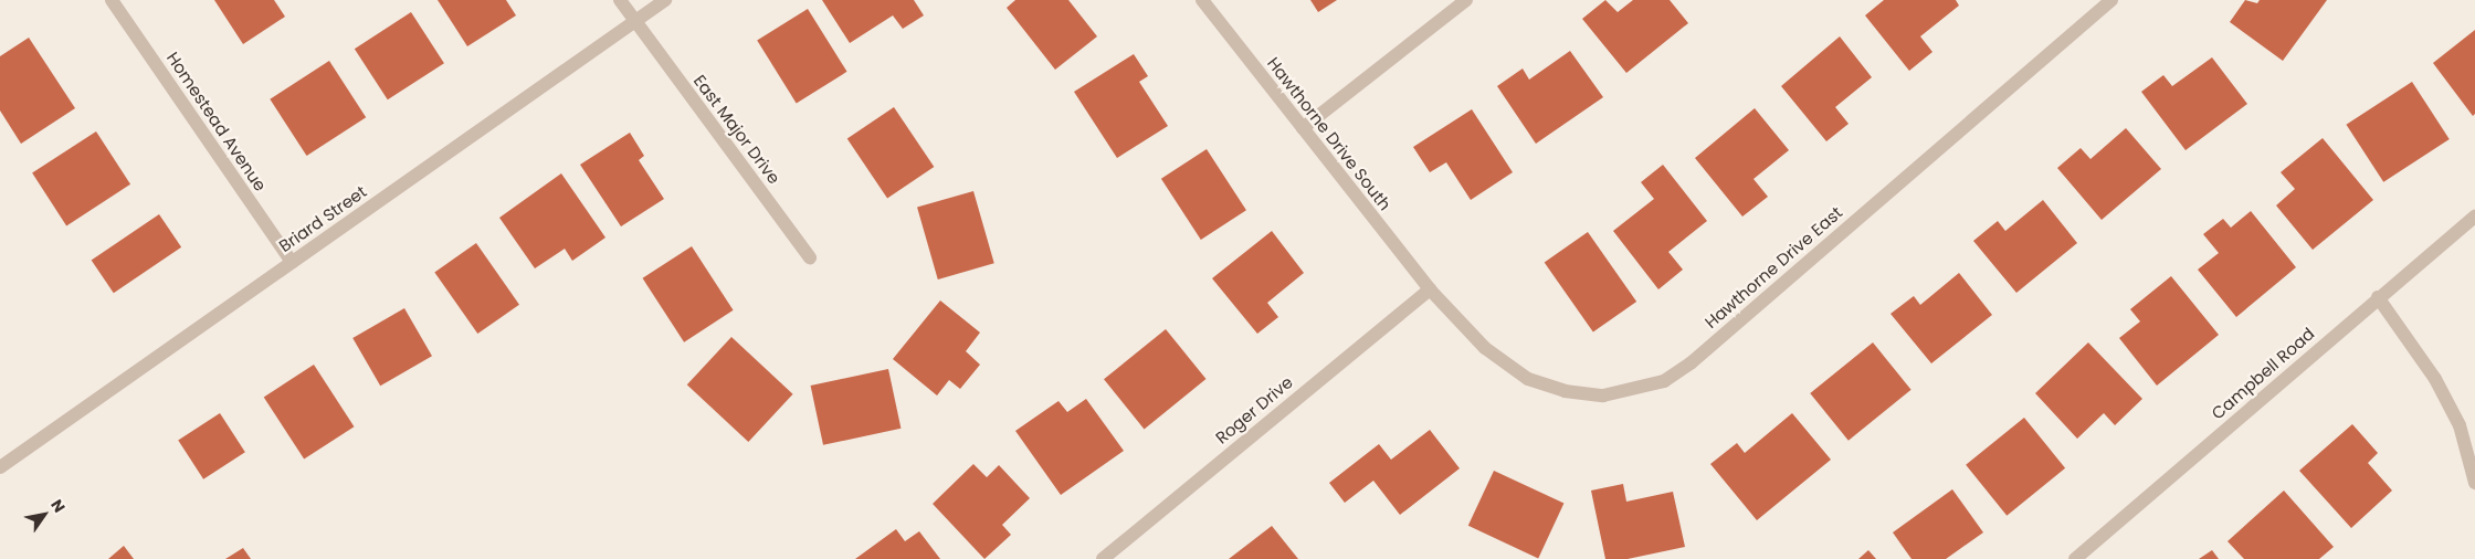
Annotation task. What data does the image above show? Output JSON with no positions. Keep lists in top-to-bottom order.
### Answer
{
  "streets": {
    "street": [
      "Homestead Avenue",
      "East Major Drive",
      "Hawthorne Drive South",
      "Briard Street",
      "Hawthorne Drive East",
      "Campbell Road",
      "Roger Drive"
    ]
  },
  "crossings": [
    ["Homestead Avenue", "Briard Street"],
    ["East Major Drive", "Briard Street"],
    ["Hawthorne Drive South", "Hawthorne Drive East"],
    ["Hawthorne Drive South", "Roger Drive"],
    ["Hawthorne Drive East", "Roger Drive"]
  ],
  "north": "top right"
}
